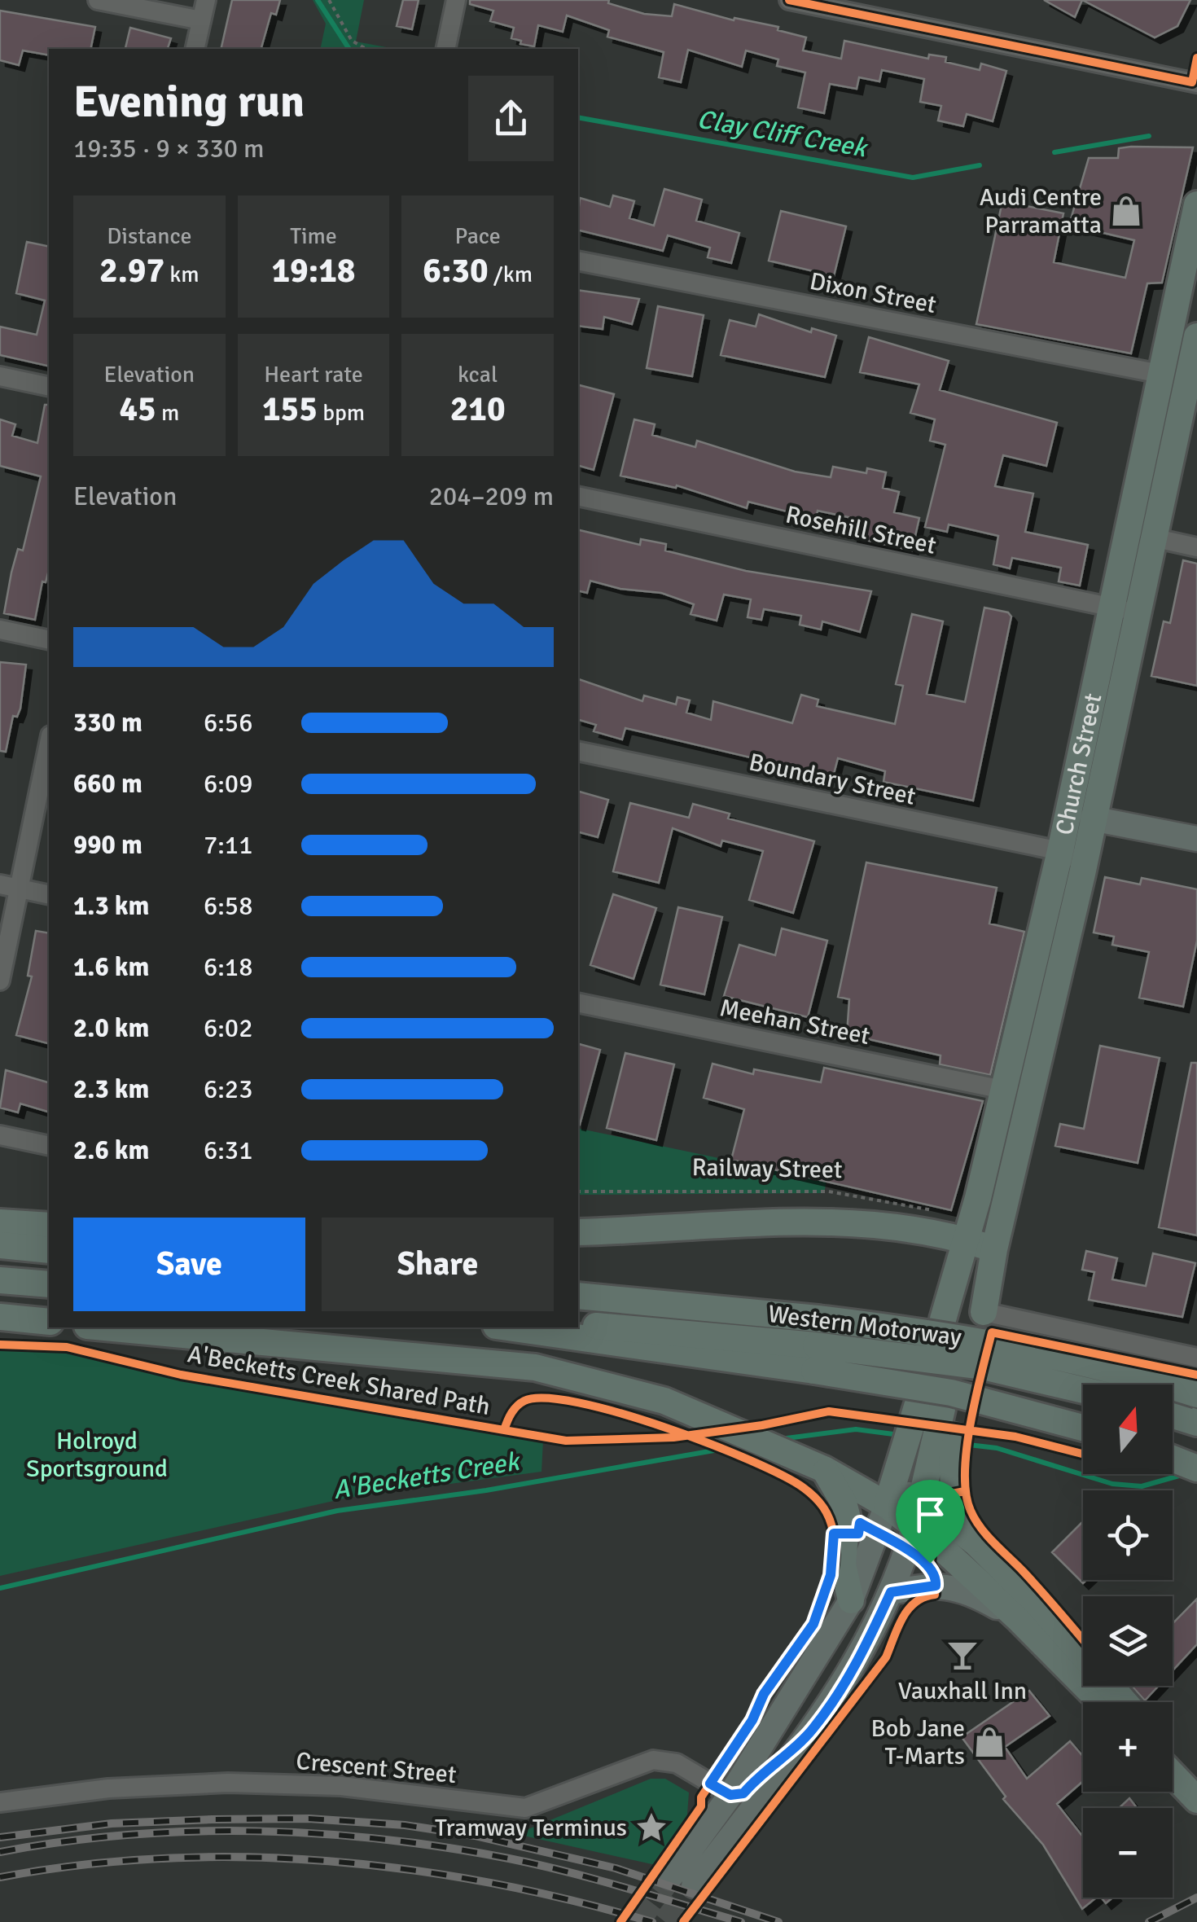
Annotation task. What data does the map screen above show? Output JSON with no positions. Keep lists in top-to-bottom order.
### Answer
{
  "streets": {
    "highway": ["Church Street", "Western Motorway"],
    "street": [
      "Dixon Street",
      "Rosehill Street",
      "Boundary Street",
      "Meehan Street",
      "Crescent Street"
    ],
    "path": ["Railway Street"],
    "cycle path": ["A'Becketts Creek Shared Path"]
  },
  "crossings": [
    ["Dixon Street", "Church Street"],
    ["Rosehill Street", "Church Street"],
    ["Church Street", "Boundary Street"],
    ["Church Street", "Meehan Street"]
  ],
  "water": ["Clay Cliff Creek", "A'Becketts Creek"],
  "parks": ["Holroyd Sportsground"],
  "places": {
    "shop": ["Audi Centre Parramatta", "Bob Jane T-Marts"],
    "bar": ["Vauxhall Inn"],
    "place": ["Tramway Terminus"]
  },
  "north": "top",
  "page": {
    "heading": ["Evening run", "19:35 · 9 × 330 m"],
    "stats": [
      ["Distance", "2.97 km"],
      ["Time", "19:18"],
      ["Pace", "6:30 /km"],
      ["Elevation", "45 m"],
      ["Heart rate", "155 bpm"],
      ["kcal", "210"]
    ],
    "chart": ["Elevation", "204–209 m"],
    "list": [
      {
        "name": "330 m",
        "note": "6:56"
      },
      {
        "name": "660 m",
        "note": "6:09"
      },
      {
        "name": "990 m",
        "note": "7:11"
      },
      {
        "name": "1.3 km",
        "note": "6:58"
      },
      {
        "name": "1.6 km",
        "note": "6:18"
      },
      {
        "name": "2.0 km",
        "note": "6:02"
      },
      {
        "name": "2.3 km",
        "note": "6:23"
      },
      {
        "name": "2.6 km",
        "note": "6:31"
      }
    ],
    "buttons": ["Save", "Share"],
    "map_buttons": ["+", "−"]
  }
}
